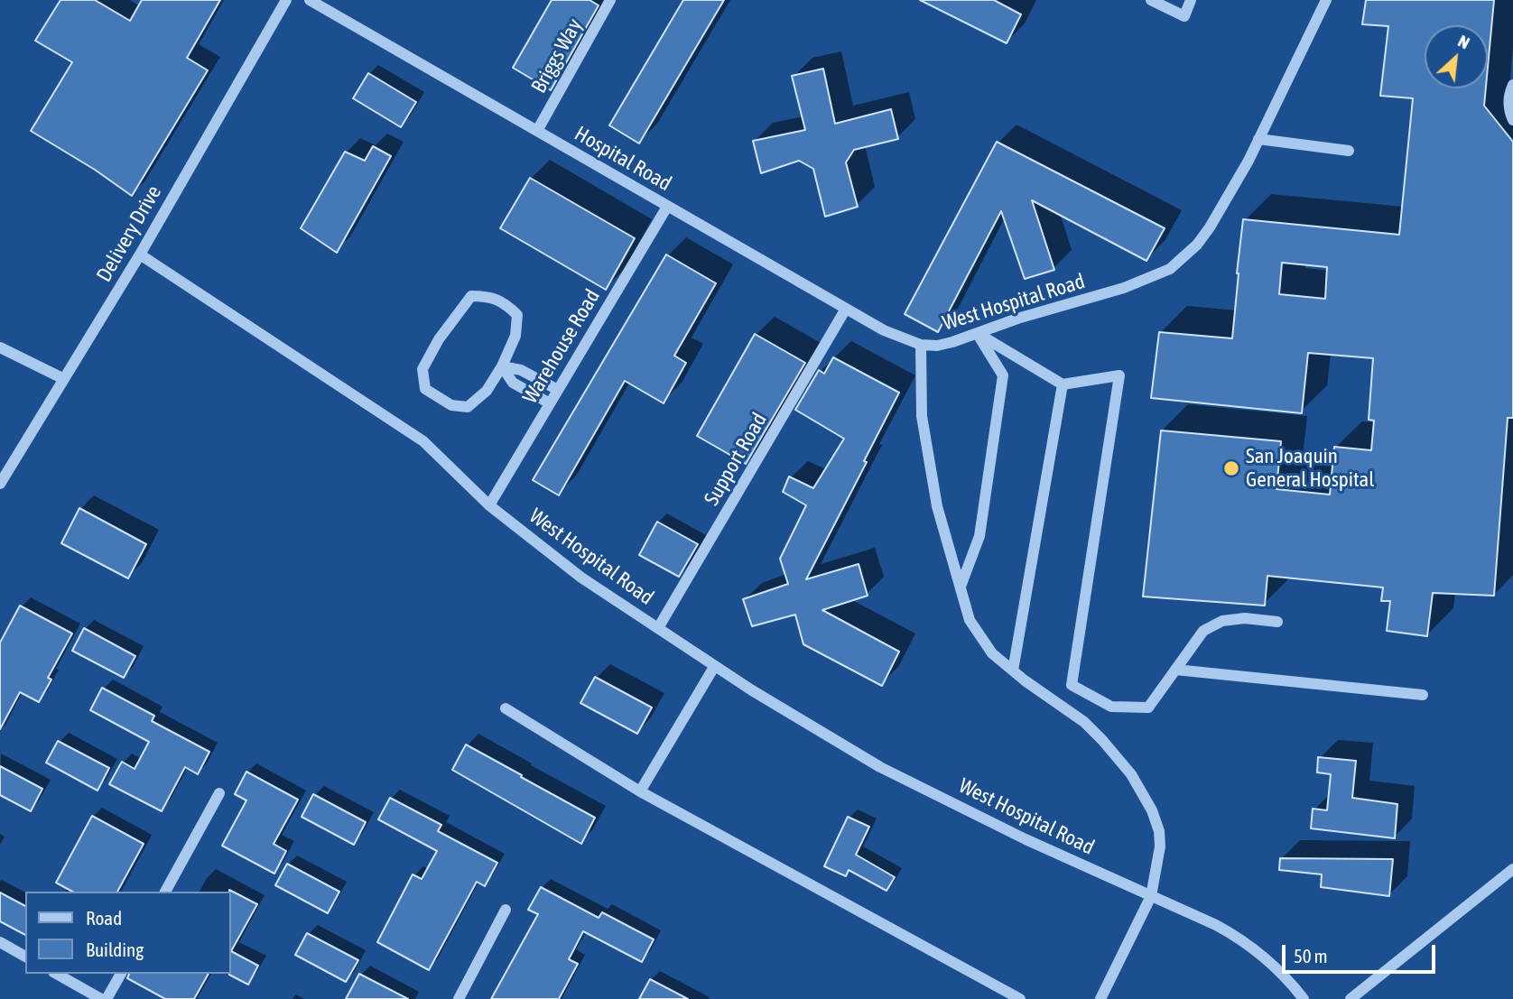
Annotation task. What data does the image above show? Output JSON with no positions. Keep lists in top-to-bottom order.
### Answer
{
  "streets": {
    "street": [
      "Briggs Way",
      "Hospital Road",
      "Delivery Drive",
      "West Hospital Road",
      "Warehouse Road",
      "Support Road"
    ]
  },
  "crossings": [
    ["Briggs Way", "Hospital Road"],
    ["Hospital Road", "West Hospital Road"],
    ["Hospital Road", "Warehouse Road"],
    ["Hospital Road", "Support Road"],
    ["Delivery Drive", "West Hospital Road"],
    ["West Hospital Road", "Warehouse Road"],
    ["West Hospital Road", "Support Road"]
  ],
  "places": ["San Joaquin General Hospital"],
  "legend": ["Road", "Building"],
  "scale_bar": "50 m",
  "north": "top right"
}
